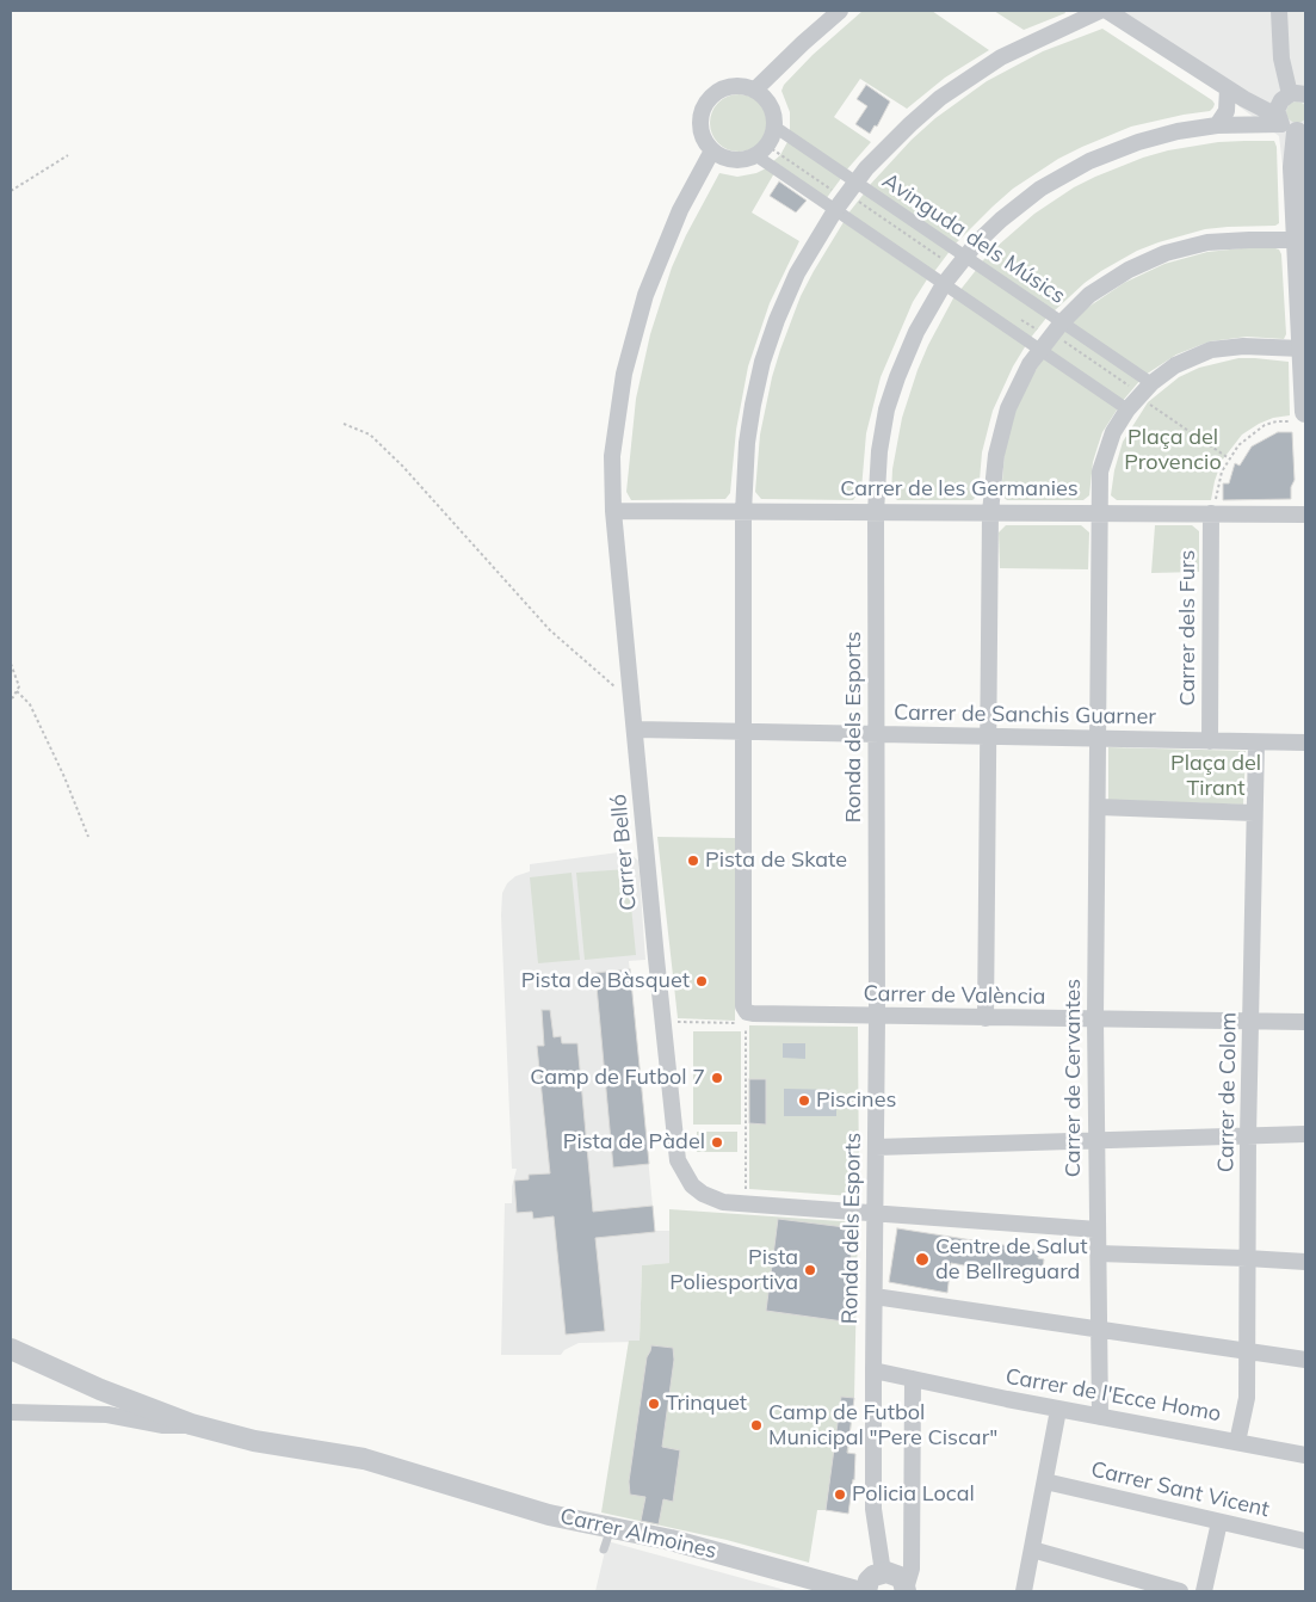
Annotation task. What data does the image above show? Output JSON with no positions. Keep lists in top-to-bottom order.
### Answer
{
  "streets": {
    "street": [
      "Avinguda dels Músics",
      "Carrer de les Germanies",
      "Carrer dels Furs",
      "Carrer de Sanchis Guarner",
      "Ronda dels Esports",
      "Carrer Belló",
      "Carrer de València",
      "Carrer de Cervantes",
      "Carrer de Colom",
      "Carrer de l'Ecce Homo",
      "Carrer Sant Vicent",
      "Carrer Almoines"
    ]
  },
  "crossings": [
    ["Avinguda dels Músics", "Ronda dels Esports"],
    ["Avinguda dels Músics", "Carrer Belló"],
    ["Carrer de les Germanies", "Carrer dels Furs"],
    ["Carrer de les Germanies", "Ronda dels Esports"],
    ["Carrer de les Germanies", "Carrer Belló"],
    ["Carrer de les Germanies", "Carrer de Cervantes"],
    ["Carrer dels Furs", "Carrer de Sanchis Guarner"],
    ["Carrer de Sanchis Guarner", "Ronda dels Esports"],
    ["Carrer de Sanchis Guarner", "Carrer Belló"],
    ["Carrer de Sanchis Guarner", "Carrer de València"],
    ["Carrer de Sanchis Guarner", "Carrer de Cervantes"],
    ["Carrer de Sanchis Guarner", "Carrer de Colom"],
    ["Ronda dels Esports", "Carrer de València"],
    ["Ronda dels Esports", "Carrer de l'Ecce Homo"],
    ["Carrer de València", "Carrer de Cervantes"],
    ["Carrer de València", "Carrer de Colom"],
    ["Carrer de Cervantes", "Carrer de l'Ecce Homo"],
    ["Carrer de Colom", "Carrer de l'Ecce Homo"]
  ],
  "parks": ["Plaça del Provencio", "Plaça del Tirant"],
  "places": [
    "Pista de Skate",
    "Pista de Bàsquet",
    "Camp de Futbol 7",
    "Piscines",
    "Pista de Pàdel",
    "Centre de Salut de Bellreguard",
    "Pista Poliesportiva",
    "Trinquet",
    "Camp de Futbol Municipal \"Pere Ciscar\"",
    "Policia Local"
  ]
}
